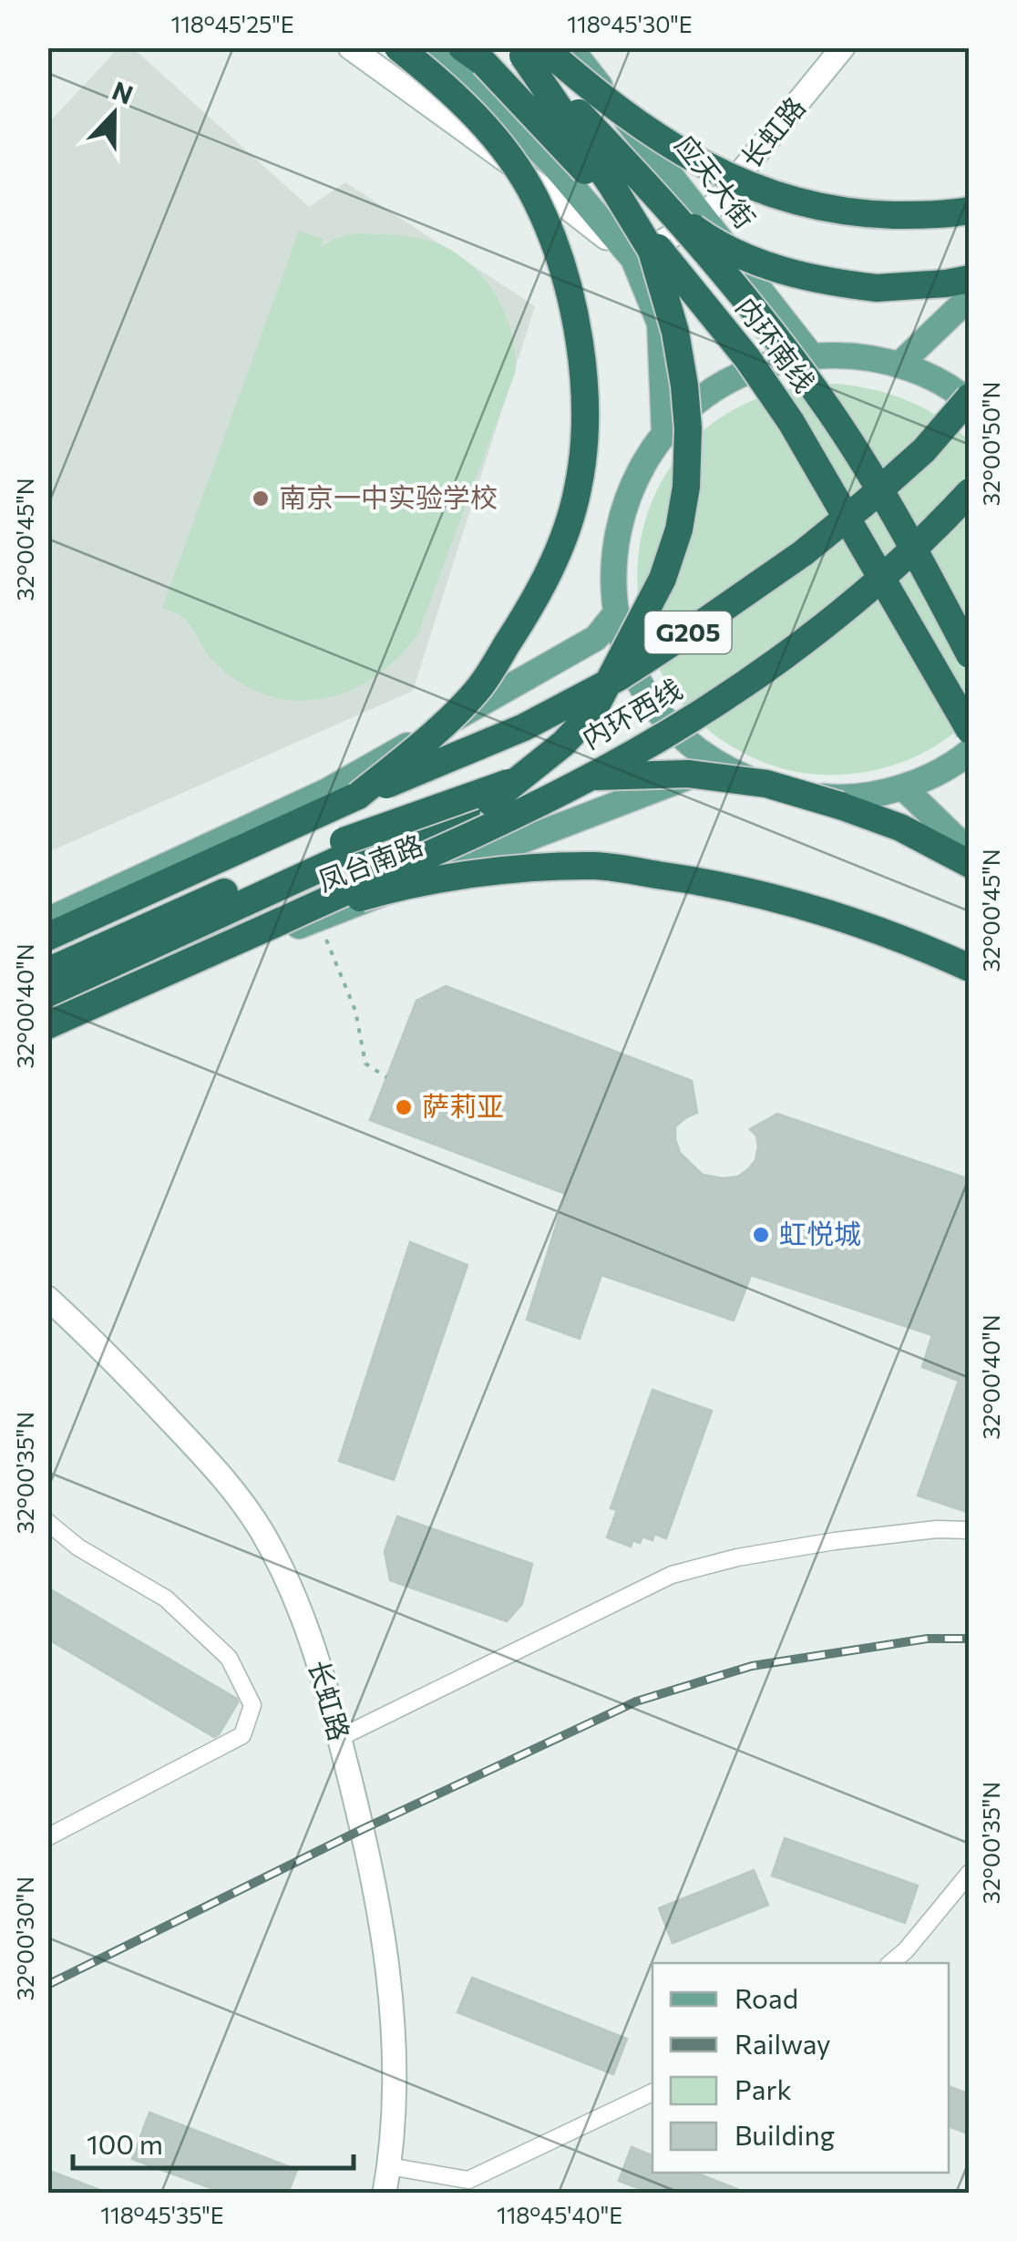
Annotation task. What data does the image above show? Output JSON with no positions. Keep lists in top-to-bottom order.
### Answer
{
  "streets": {
    "highway": ["内环南线", "G205", "内环西线"],
    "main road": ["应天大街", "凤台南路"],
    "street": ["长虹路"]
  },
  "crossings": [
    ["长虹路", "应天大街"],
    ["G205", "内环西线"]
  ],
  "places": ["南京一中实验学校", "萨莉亚", "虹悦城"],
  "legend": [
    "Road",
    "Railway",
    "Park",
    "Building"
  ],
  "scale_bar": "100 m",
  "north": "top",
  "coordinates": [
    "118°45'25\"E",
    "118°45'30\"E",
    "32°00'50\"N",
    "32°00'45\"N",
    "32°00'40\"N",
    "32°00'35\"N",
    "32°00'30\"N",
    "118°45'35\"E",
    "118°45'40\"E"
  ]
}
